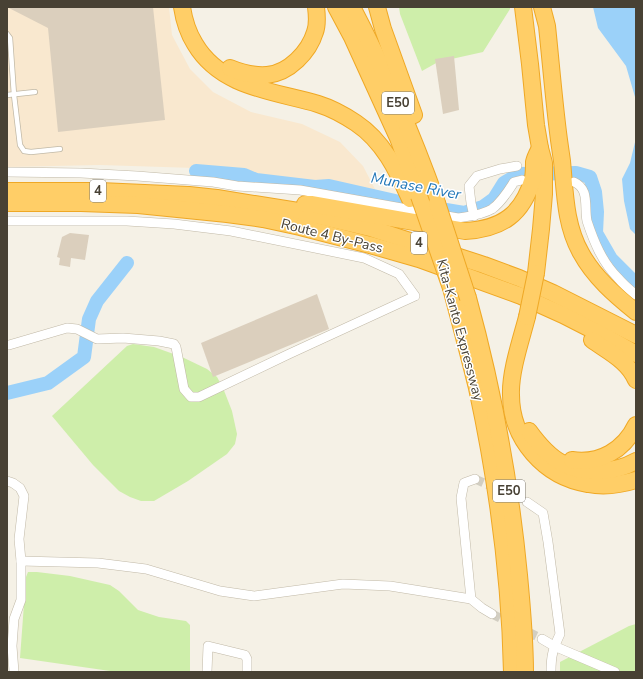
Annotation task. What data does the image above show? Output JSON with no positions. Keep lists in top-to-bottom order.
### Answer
{
  "streets": {
    "highway": [
      "E50",
      "4",
      "Route 4 By-Pass",
      "Kita-Kanto Expressway"
    ]
  },
  "crossings": [
    ["E50", "Kita-Kanto Expressway"]
  ],
  "water": ["Munase River"]
}
